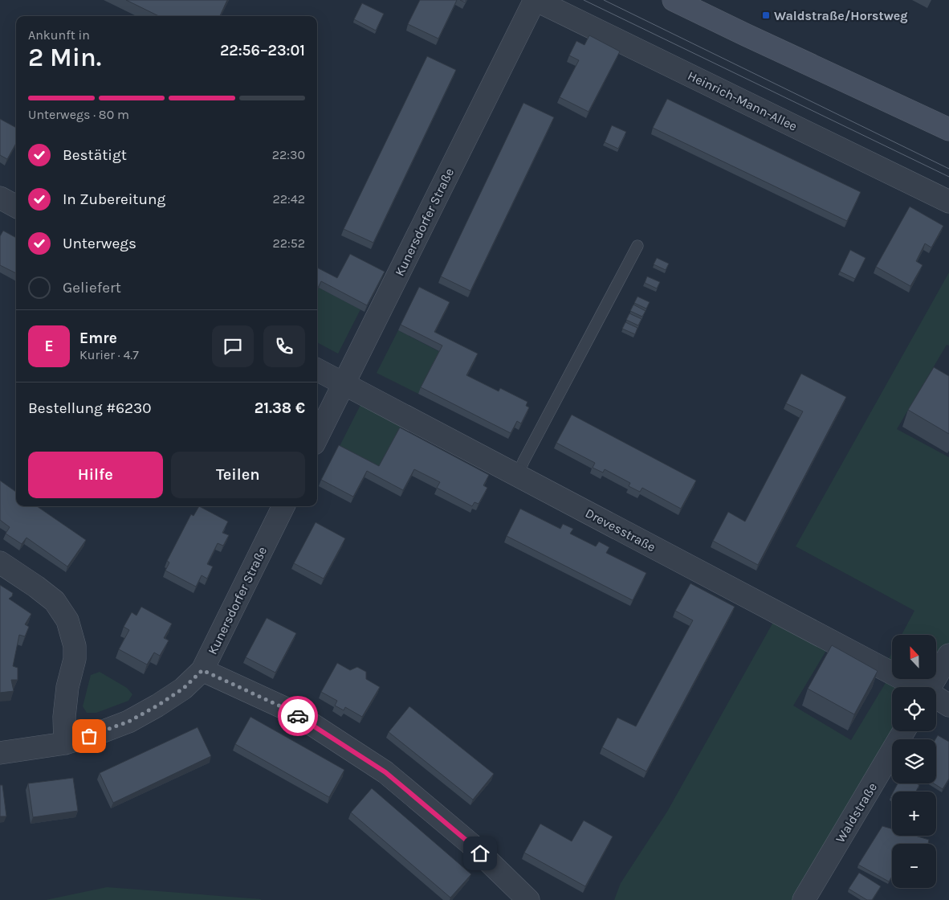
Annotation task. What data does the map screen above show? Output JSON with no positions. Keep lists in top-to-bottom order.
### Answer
{
  "streets": {
    "street": [
      "Heinrich-Mann-Allee",
      "Kunersdorfer Straße",
      "Drevesstraße",
      "Waldstraße"
    ]
  },
  "crossings": [
    ["Heinrich-Mann-Allee", "Kunersdorfer Straße"],
    ["Kunersdorfer Straße", "Drevesstraße"]
  ],
  "places": {
    "transit": ["Waldstraße/Horstweg"]
  },
  "north": "top",
  "page": {
    "heading": ["2 Min.", "Ankunft in", "22:56–23:01"],
    "panel": [
      "Emre",
      "Kurier · 4.7",
      "Bestellung #6230",
      "21.38 €"
    ],
    "bar": "Unterwegs · 80 m",
    "list": [
      ["Bestätigt", "22:30"],
      ["In Zubereitung", "22:42"],
      ["Unterwegs", "22:52"],
      "Geliefert"
    ],
    "round": "E",
    "buttons": ["Hilfe", "Teilen"],
    "map_buttons": ["+", "−"]
  }
}
